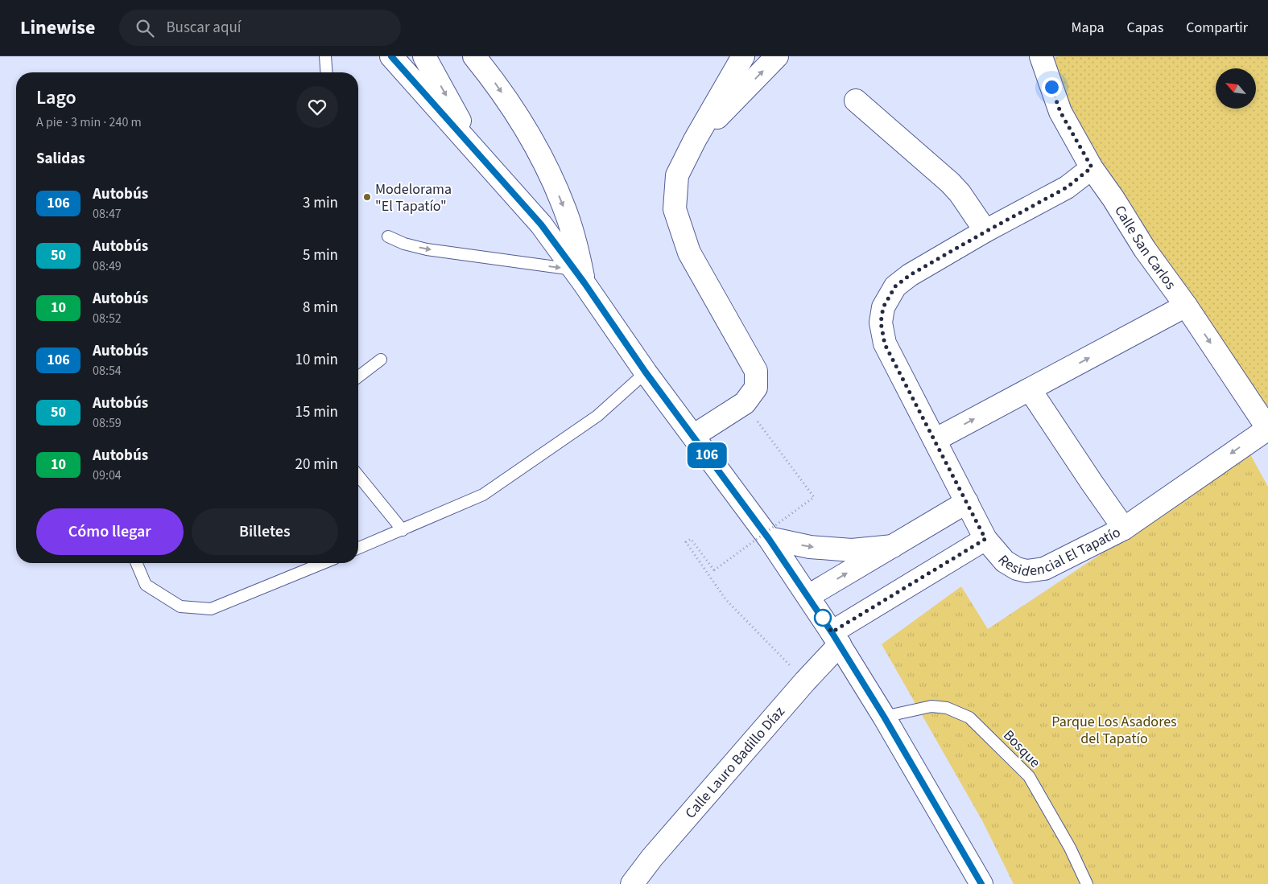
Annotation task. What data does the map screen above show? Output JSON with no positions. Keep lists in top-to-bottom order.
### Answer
{
  "streets": {
    "main road": ["Calle San Carlos", "Residencial El Tapatío", "Calle Lauro Badillo Díaz"],
    "lane": ["Bosque"]
  },
  "crossings": [
    ["Calle San Carlos", "Residencial El Tapatío"],
    ["Residencial El Tapatío", "Calle Lauro Badillo Díaz"]
  ],
  "parks": ["Parque Los Asadores del Tapatío"],
  "places": ["Modelorama \"El Tapatío\""],
  "lines": ["bus line 106"],
  "north": "top left",
  "page": {
    "header": "Linewise",
    "search": "Buscar aquí",
    "nav": ["Mapa", "Capas", "Compartir"],
    "on_map": "106",
    "heading": [
      ["Lago", "A pie · 3 min · 240 m"],
      "Salidas"
    ],
    "list": [
      {
        "mark": "106",
        "name": "Autobús",
        "note": "08:47",
        "value": "3 min"
      },
      {
        "mark": "50",
        "name": "Autobús",
        "note": "08:49",
        "value": "5 min"
      },
      {
        "mark": "10",
        "name": "Autobús",
        "note": "08:52",
        "value": "8 min"
      },
      {
        "mark": "106",
        "name": "Autobús",
        "note": "08:54",
        "value": "10 min"
      },
      {
        "mark": "50",
        "name": "Autobús",
        "note": "08:59",
        "value": "15 min"
      },
      {
        "mark": "10",
        "name": "Autobús",
        "note": "09:04",
        "value": "20 min"
      }
    ],
    "buttons": ["Cómo llegar", "Billetes"]
  }
}
